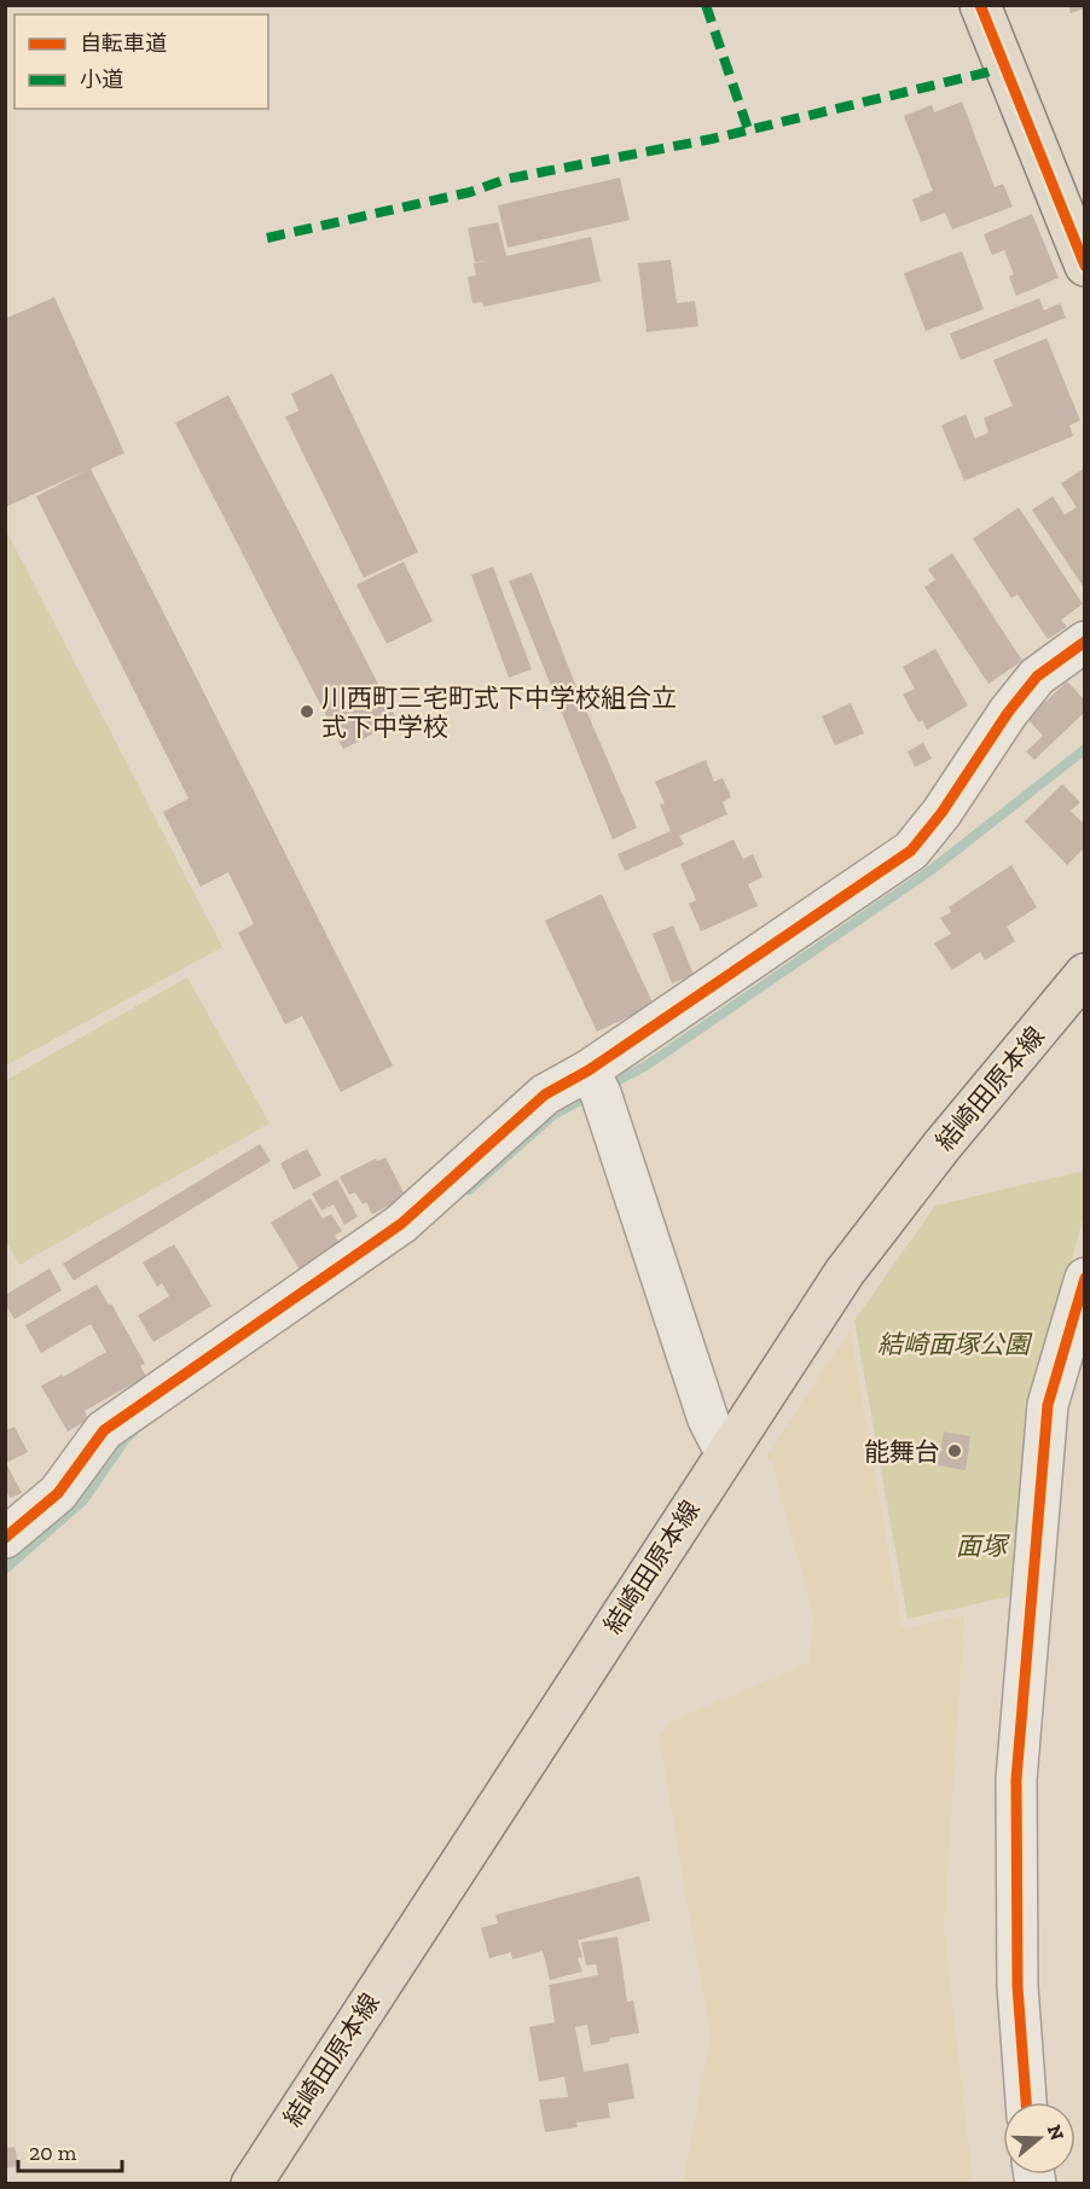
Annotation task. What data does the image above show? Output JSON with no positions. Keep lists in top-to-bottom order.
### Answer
{
  "streets": {
    "main road": ["結崎田原本線"]
  },
  "parks": ["結崎面塚公園", "面塚"],
  "places": ["川西町三宅町式下中学校組合立 式下中学校", "能舞台"],
  "legend": ["自転車道", "小道"],
  "scale_bar": "20 m",
  "north": "right"
}
